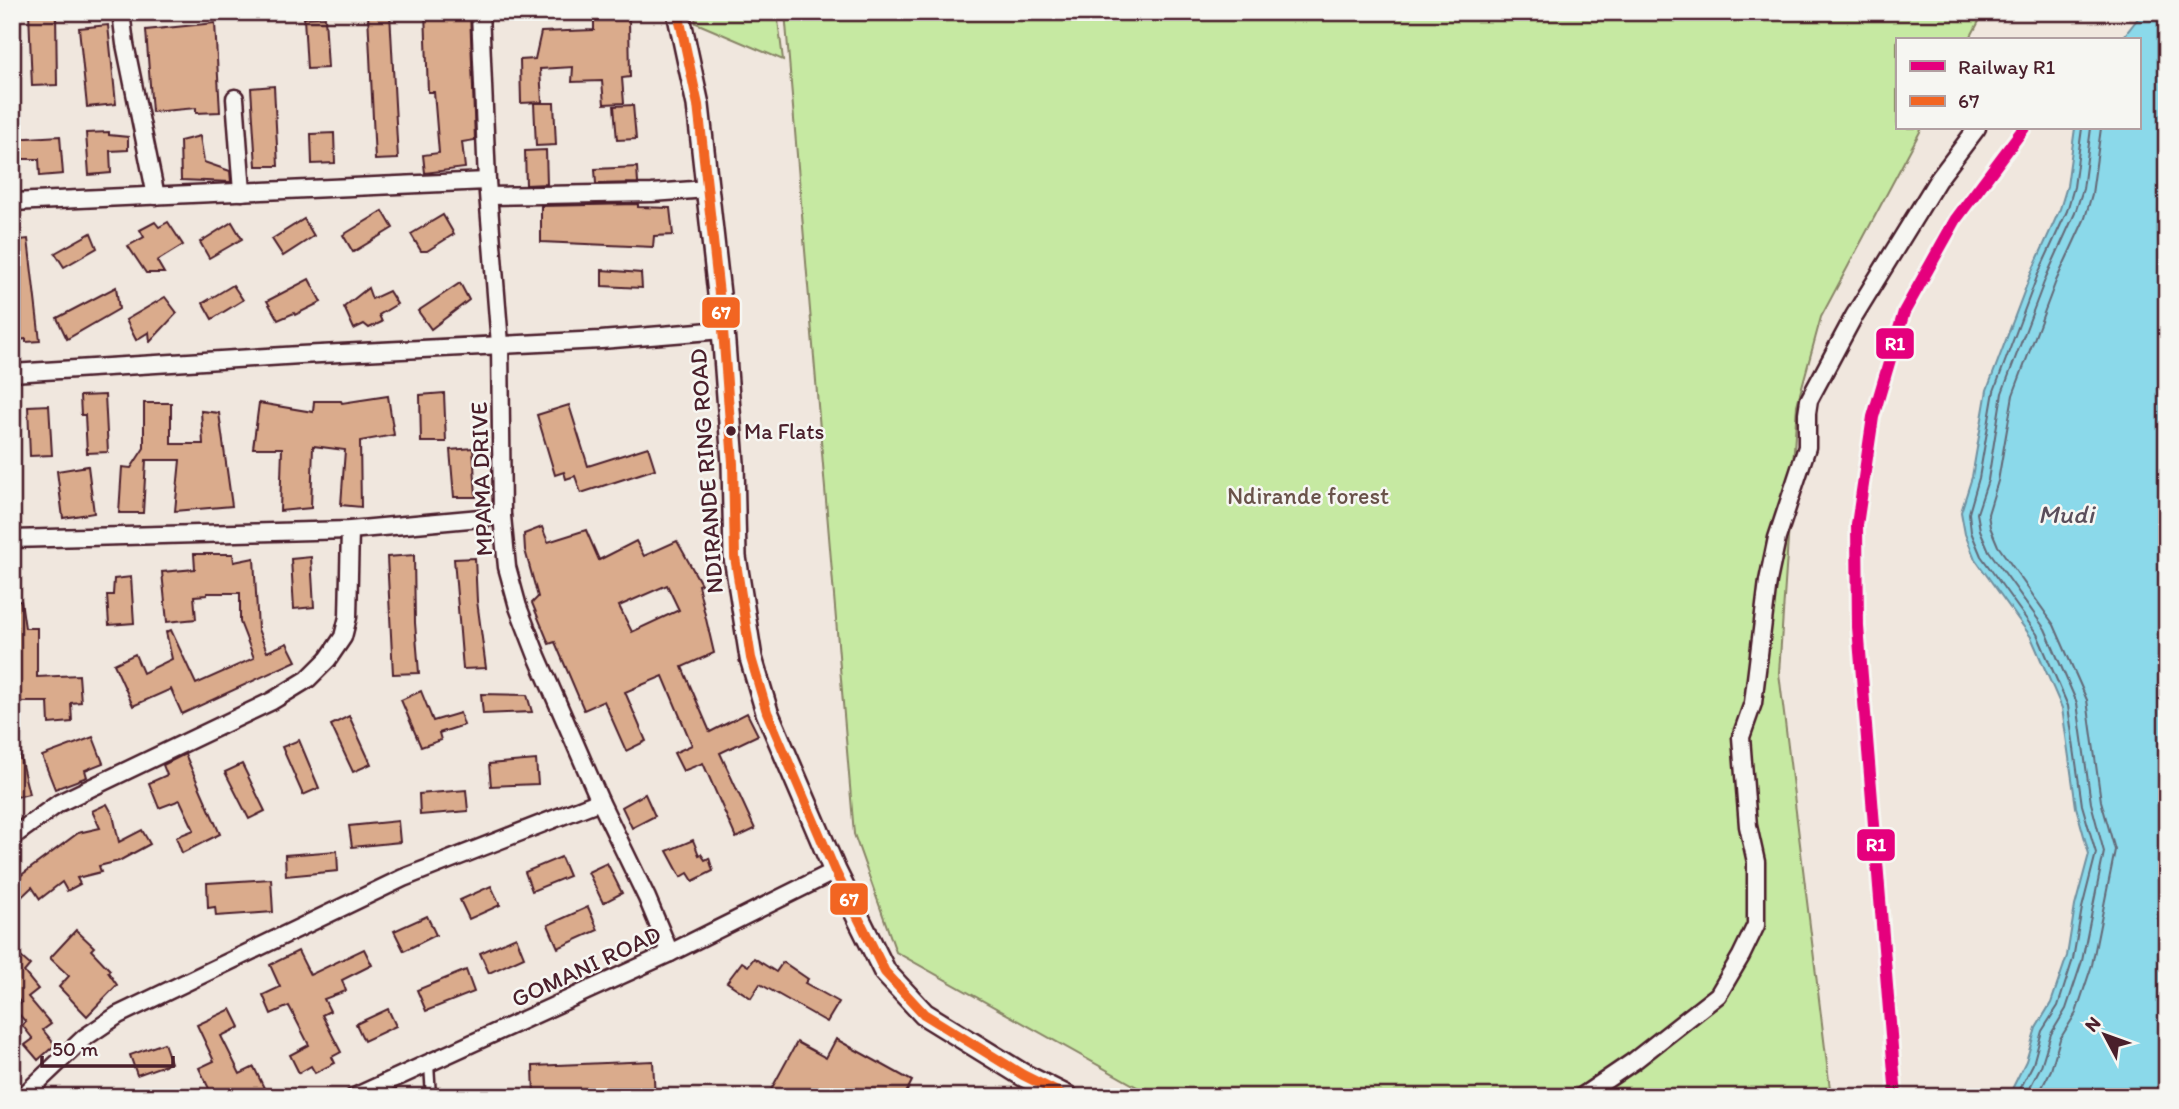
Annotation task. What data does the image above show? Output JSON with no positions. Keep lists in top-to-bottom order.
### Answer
{
  "streets": {
    "street": ["NDIRANDE RING ROAD", "MPAMA DRIVE", "GOMANI ROAD"]
  },
  "crossings": [
    ["NDIRANDE RING ROAD", "GOMANI ROAD"],
    ["MPAMA DRIVE", "GOMANI ROAD"]
  ],
  "water": ["Mudi"],
  "parks": ["Ndirande forest"],
  "places": ["Ma Flats"],
  "lines": ["transit line 67", "rail line R1"],
  "legend": ["Railway R1", "67"],
  "scale_bar": "50 m",
  "north": "top left"
}
